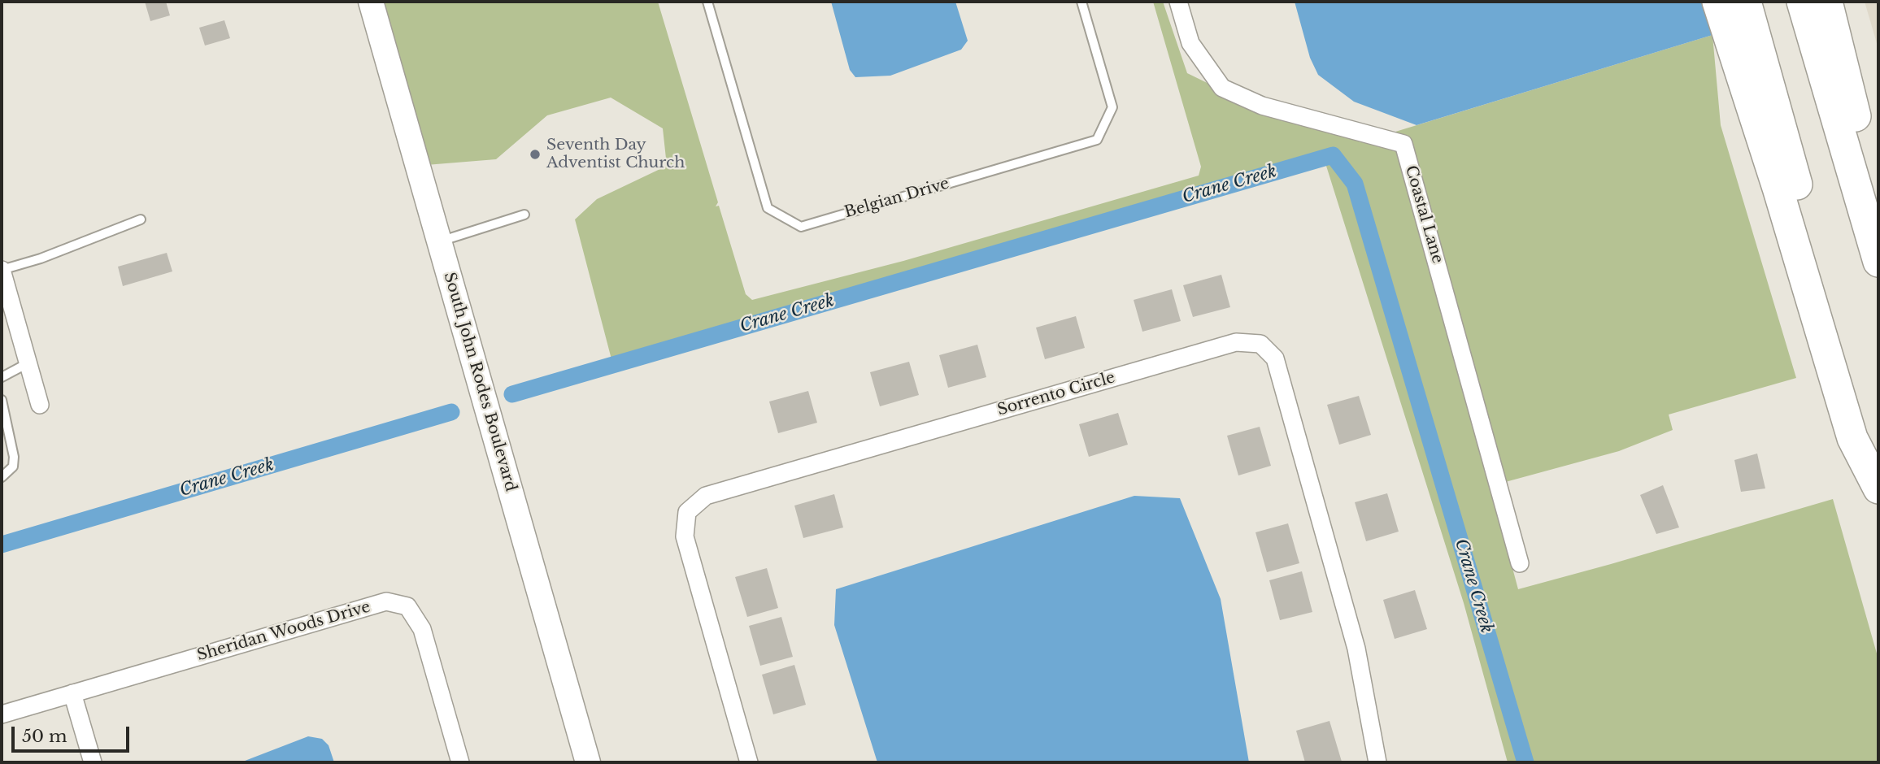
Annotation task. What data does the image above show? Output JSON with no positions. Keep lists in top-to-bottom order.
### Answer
{
  "streets": {
    "main road": ["South John Rodes Boulevard"],
    "street": ["Coastal Lane", "Sorrento Circle", "Sheridan Woods Drive"],
    "lane": ["Belgian Drive"]
  },
  "water": ["Crane Creek"],
  "places": ["Seventh Day Adventist Church"],
  "scale_bar": "50 m"
}
